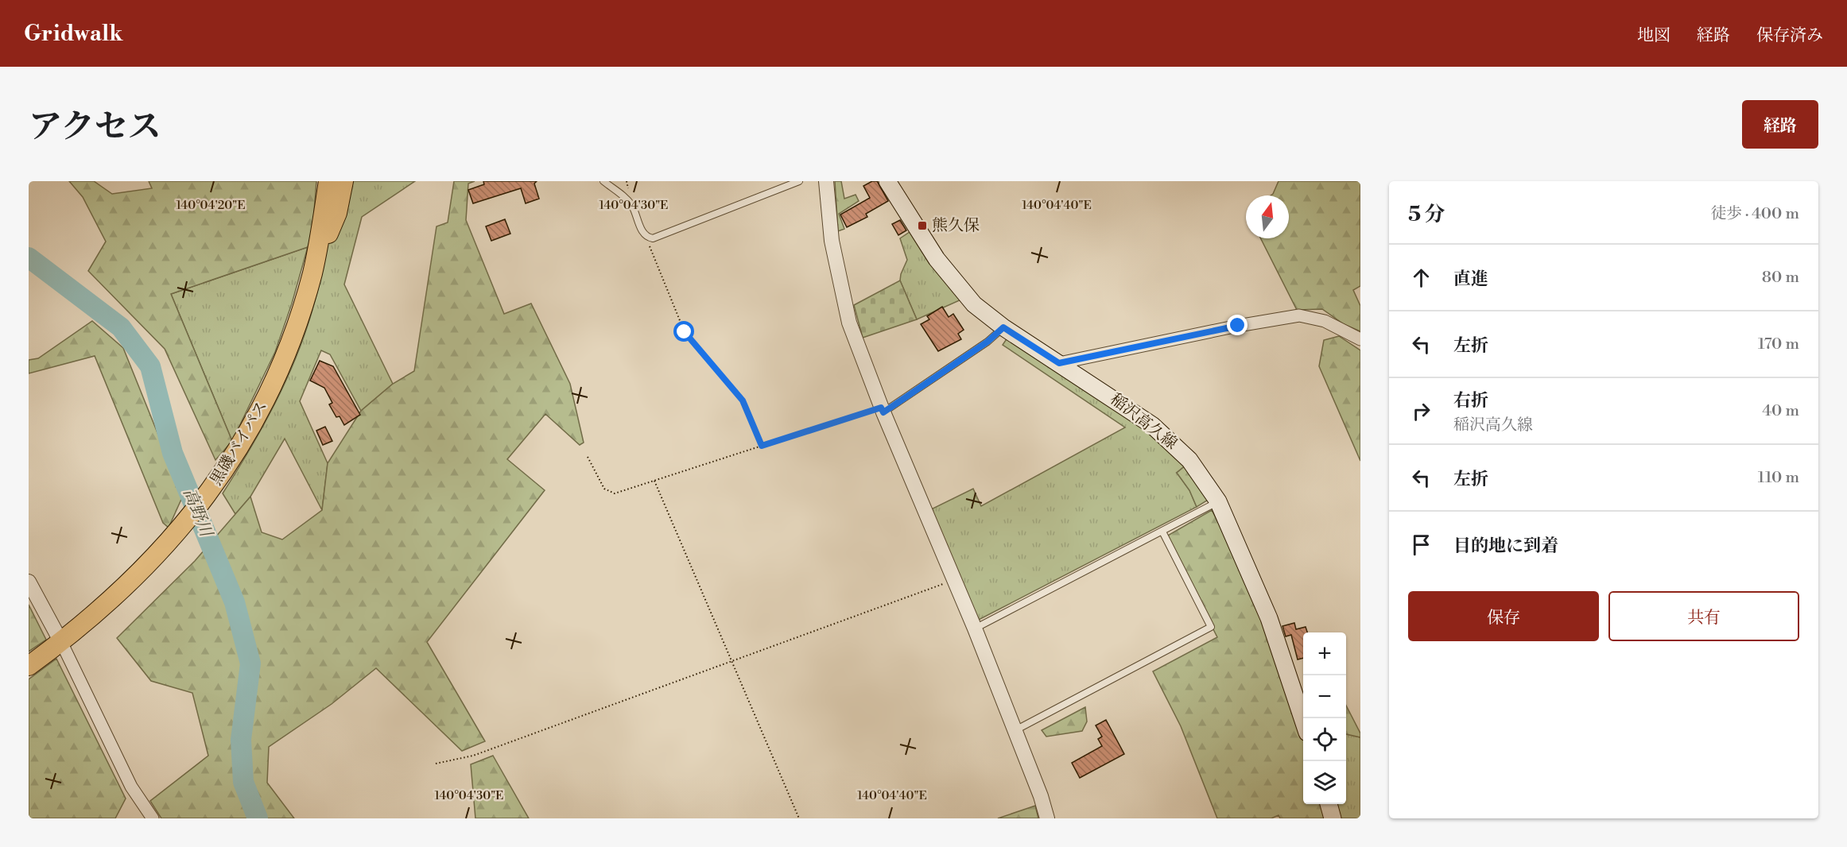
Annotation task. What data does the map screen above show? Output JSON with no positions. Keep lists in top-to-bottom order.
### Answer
{
  "streets": {
    "highway": ["黒磯バイパス"],
    "main road": ["稲沢高久線"]
  },
  "water": ["高野川"],
  "places": {
    "transit": ["熊久保"]
  },
  "north": "top",
  "page": {
    "header": "Gridwalk",
    "nav": ["地図", "経路", "保存済み"],
    "title": "アクセス",
    "buttons": [
      "経路",
      ["保存", "共有"]
    ],
    "heading": ["5 分", "徒歩 · 400 m"],
    "list": [
      ["直進", "80 m"],
      ["左折", "170 m"],
      ["右折", "稲沢高久線", "40 m"],
      ["左折", "110 m"],
      "目的地に到着"
    ],
    "map_buttons": ["+", "−"]
  },
  "coordinates": ["140°04'20\"E", "140°04'30\"E", "140°04'40\"E"]
}
